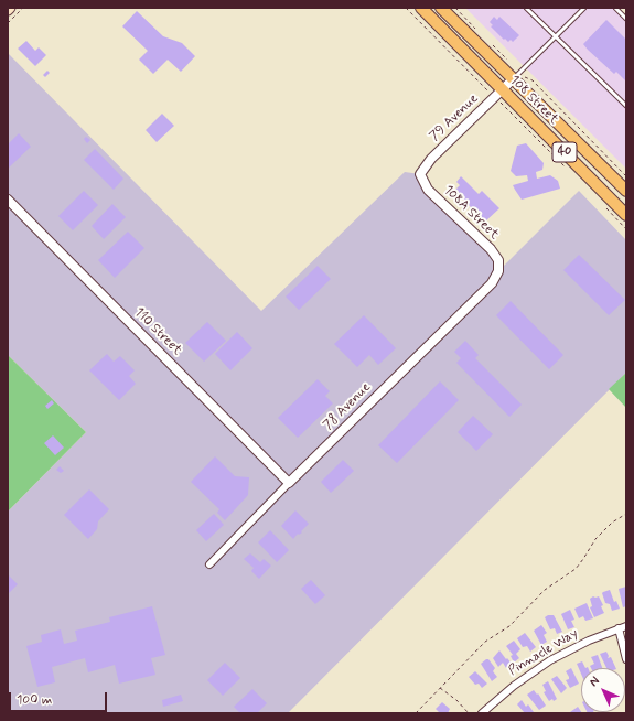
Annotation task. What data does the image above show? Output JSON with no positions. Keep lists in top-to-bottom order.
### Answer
{
  "streets": {
    "main road": ["108 Street", "40"],
    "street": [
      "79 Avenue",
      "108A Street",
      "110 Street",
      "78 Avenue",
      "Pinnacle Way"
    ]
  },
  "crossings": [
    ["108 Street", "79 Avenue"],
    ["79 Avenue", "108A Street"],
    ["108A Street", "78 Avenue"],
    ["110 Street", "78 Avenue"]
  ],
  "scale_bar": "100 m",
  "north": "top left"
}
